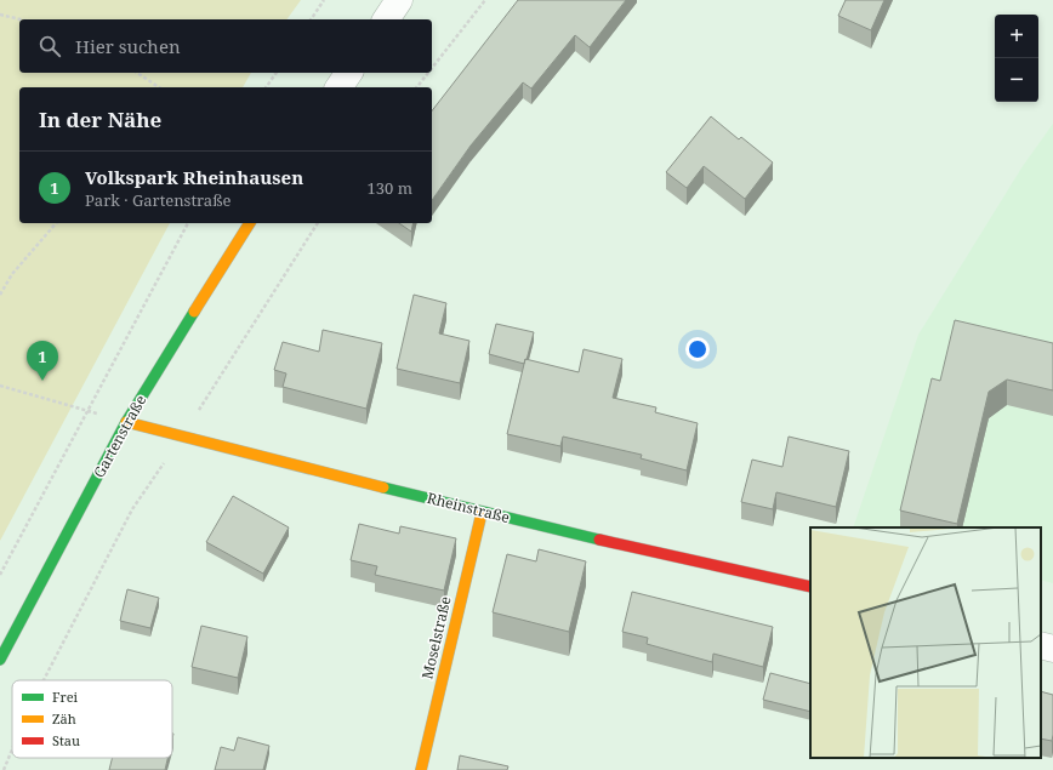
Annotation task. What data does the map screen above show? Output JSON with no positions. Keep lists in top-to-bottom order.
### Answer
{
  "streets": {
    "street": ["Gartenstraße", "Rheinstraße", "Moselstraße"]
  },
  "crossings": [
    ["Gartenstraße", "Rheinstraße"],
    ["Rheinstraße", "Moselstraße"]
  ],
  "legend": ["Frei", "Zäh", "Stau"],
  "page": {
    "map_buttons": ["+", "−"],
    "search": "Hier suchen",
    "heading": "In der Nähe",
    "list": [
      {
        "mark": "1",
        "name": "Volkspark Rheinhausen",
        "note": "Park · Gartenstraße",
        "value": "130 m"
      }
    ],
    "pins": "1"
  }
}
